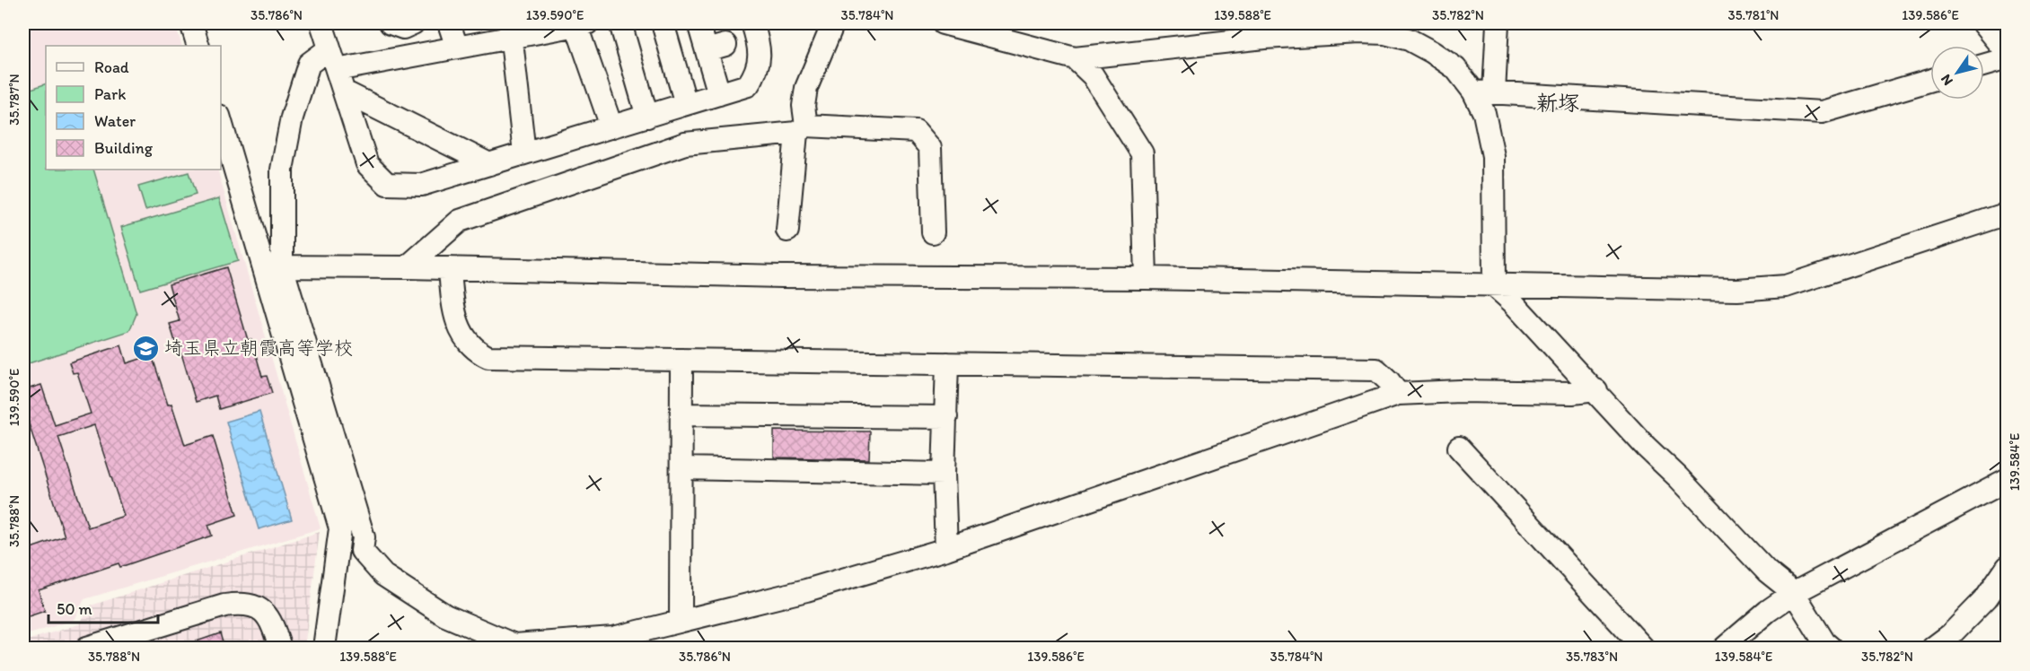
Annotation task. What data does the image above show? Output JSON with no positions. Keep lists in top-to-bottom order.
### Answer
{
  "districts": ["新塚"],
  "places": {
    "school or university": ["埼玉県立朝霞高等学校"]
  },
  "legend": [
    "Road",
    "Park",
    "Water",
    "Building"
  ],
  "scale_bar": "50 m",
  "north": "bottom left",
  "coordinates": [
    "35.786°N",
    "139.590°E",
    "35.784°N",
    "139.588°E",
    "35.782°N",
    "35.781°N",
    "139.586°E",
    "35.787°N",
    "139.584°E",
    "35.788°N",
    "35.783°N"
  ]
}
